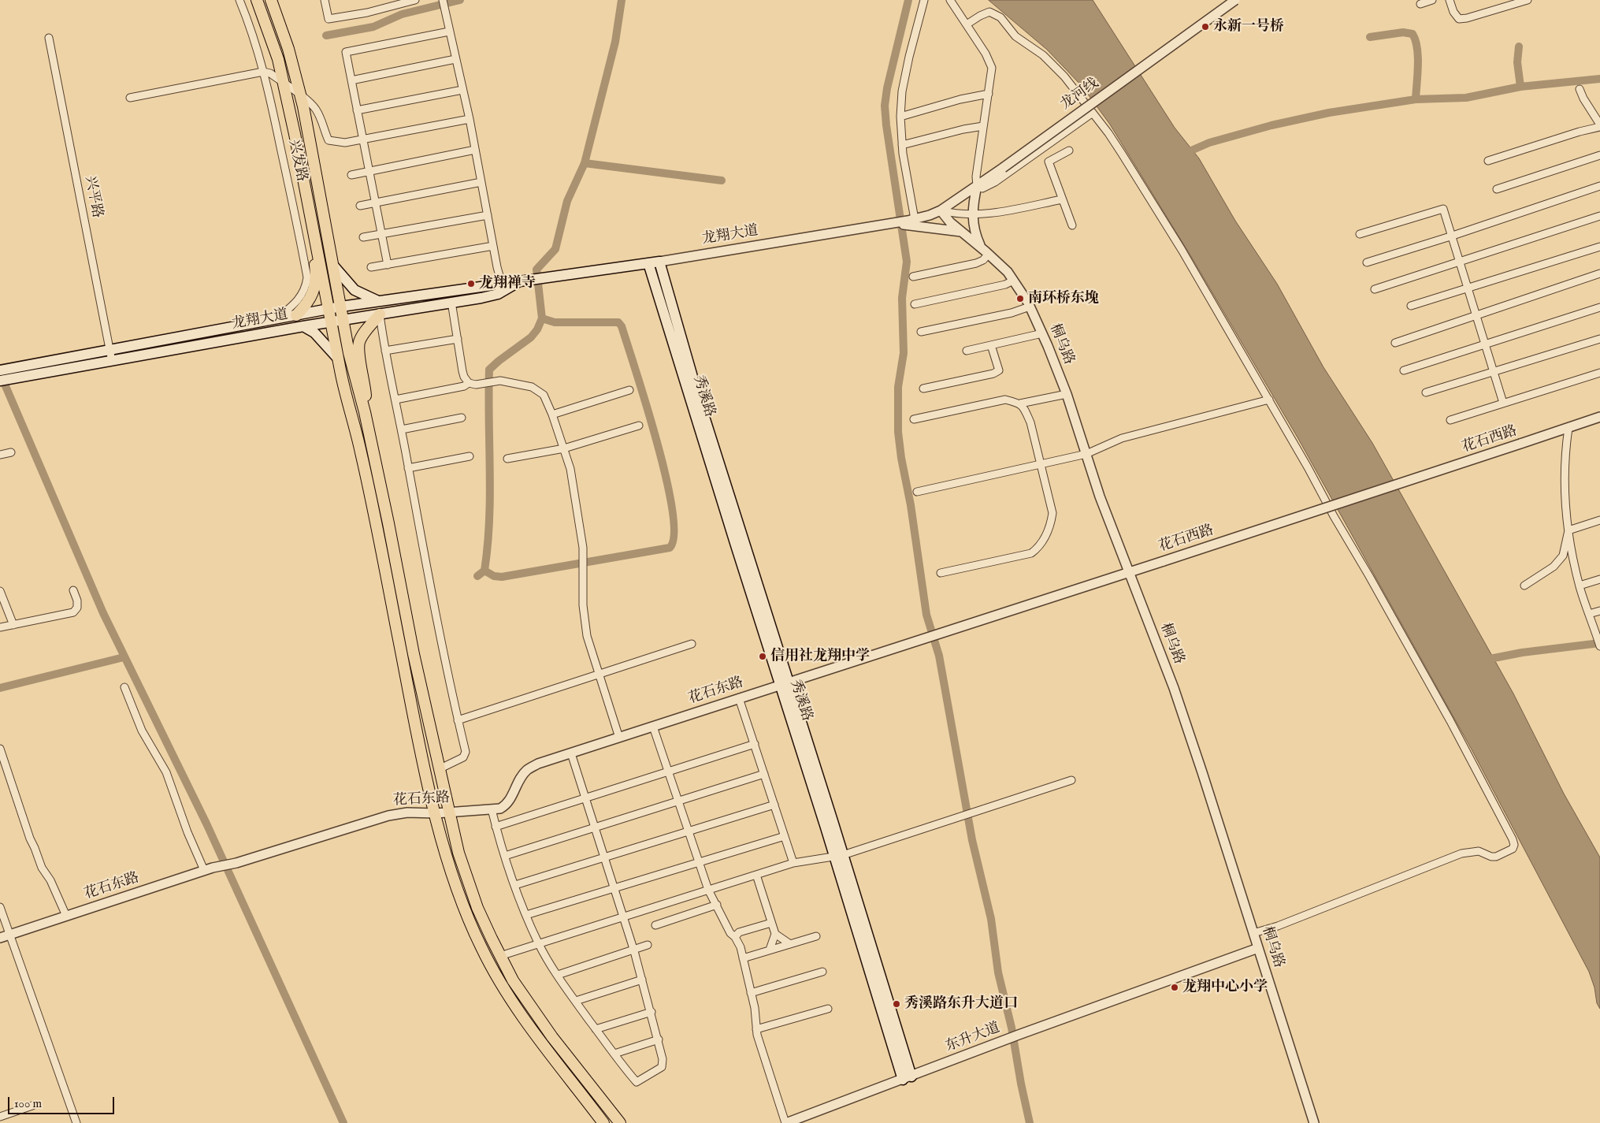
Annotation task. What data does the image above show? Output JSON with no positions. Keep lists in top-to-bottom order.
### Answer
{
  "streets": {
    "main road": ["龙翔大道", "秀溪路"],
    "street": [
      "龙河线",
      "兴发路",
      "兴平路",
      "桐乌路",
      "花石西路",
      "花石东路",
      "东升大道"
    ]
  },
  "crossings": [
    ["龙河线", "龙翔大道"],
    ["龙河线", "桐乌路"],
    ["兴发路", "龙翔大道"],
    ["兴平路", "龙翔大道"],
    ["龙翔大道", "桐乌路"],
    ["龙翔大道", "秀溪路"],
    ["桐乌路", "花石西路"],
    ["桐乌路", "东升大道"],
    ["秀溪路", "花石西路"],
    ["秀溪路", "花石东路"],
    ["秀溪路", "东升大道"],
    ["花石西路", "花石东路"]
  ],
  "places": [
    "永新一号桥",
    "龙翔禅寺",
    "南环桥东堍",
    "信用社龙翔中学",
    "龙翔中心小学",
    "秀溪路东升大道口"
  ],
  "scale_bar": "100 m"
}
